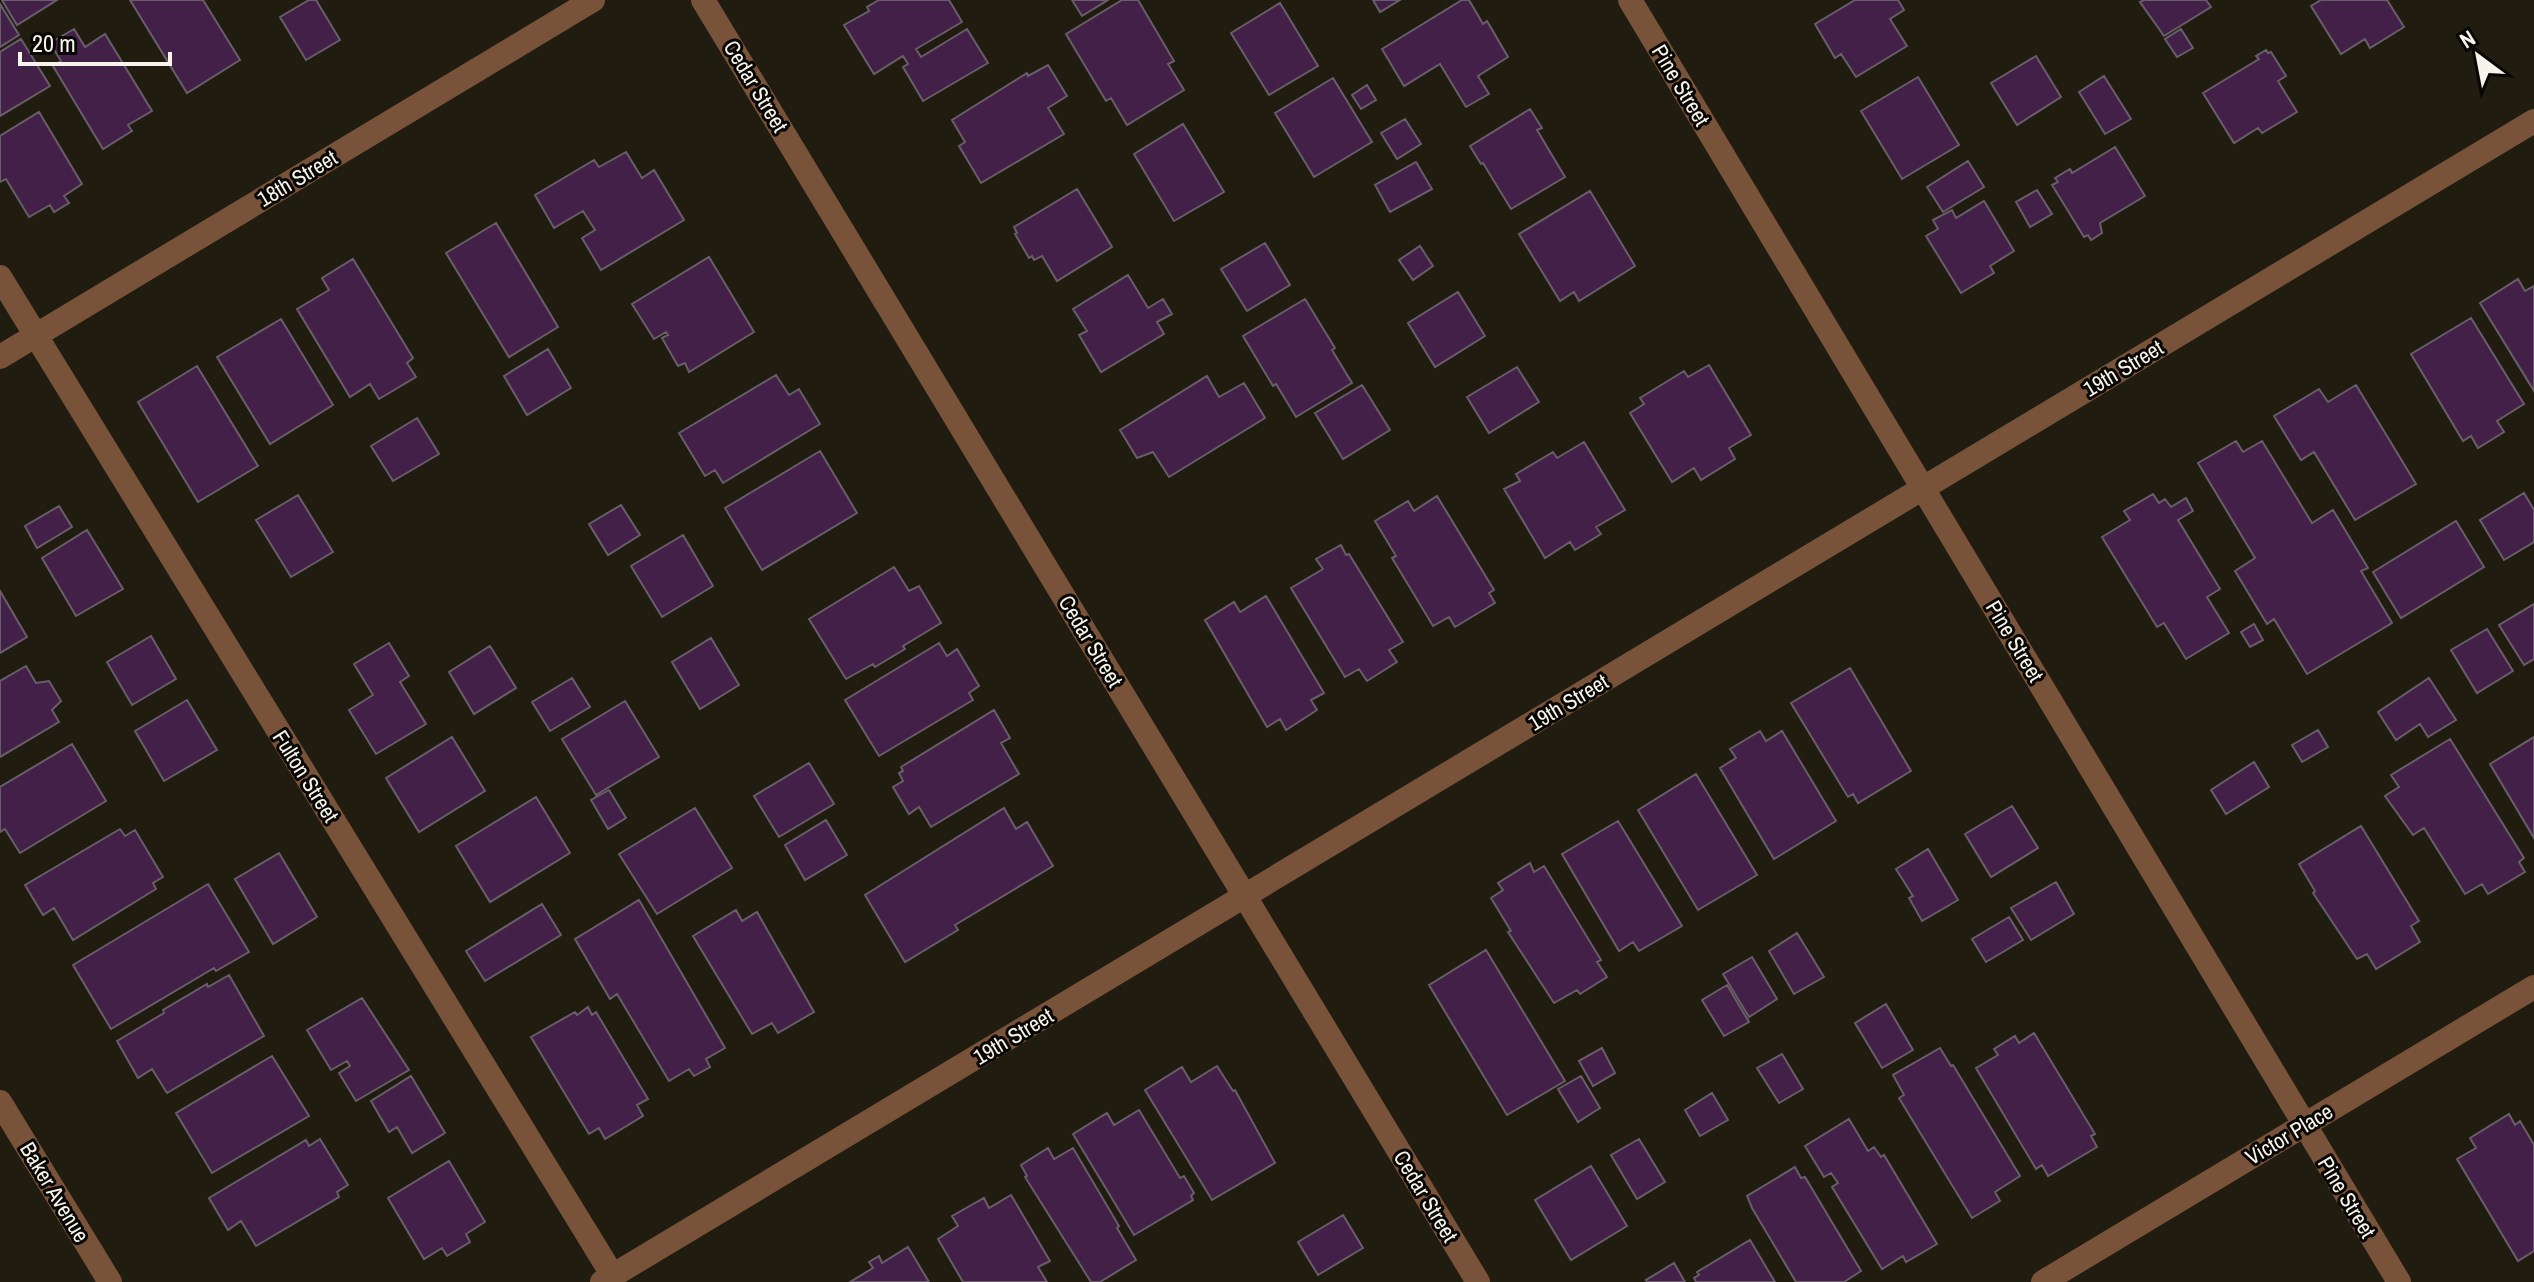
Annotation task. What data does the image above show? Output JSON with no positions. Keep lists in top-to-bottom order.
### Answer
{
  "streets": {
    "street": [
      "Pine Street",
      "Cedar Street",
      "18th Street",
      "19th Street",
      "Fulton Street",
      "Victor Place",
      "Baker Avenue"
    ]
  },
  "crossings": [
    ["Pine Street", "19th Street"],
    ["Pine Street", "Victor Place"],
    ["Cedar Street", "19th Street"],
    ["18th Street", "Fulton Street"],
    ["19th Street", "Fulton Street"]
  ],
  "scale_bar": "20 m",
  "north": "top left"
}
